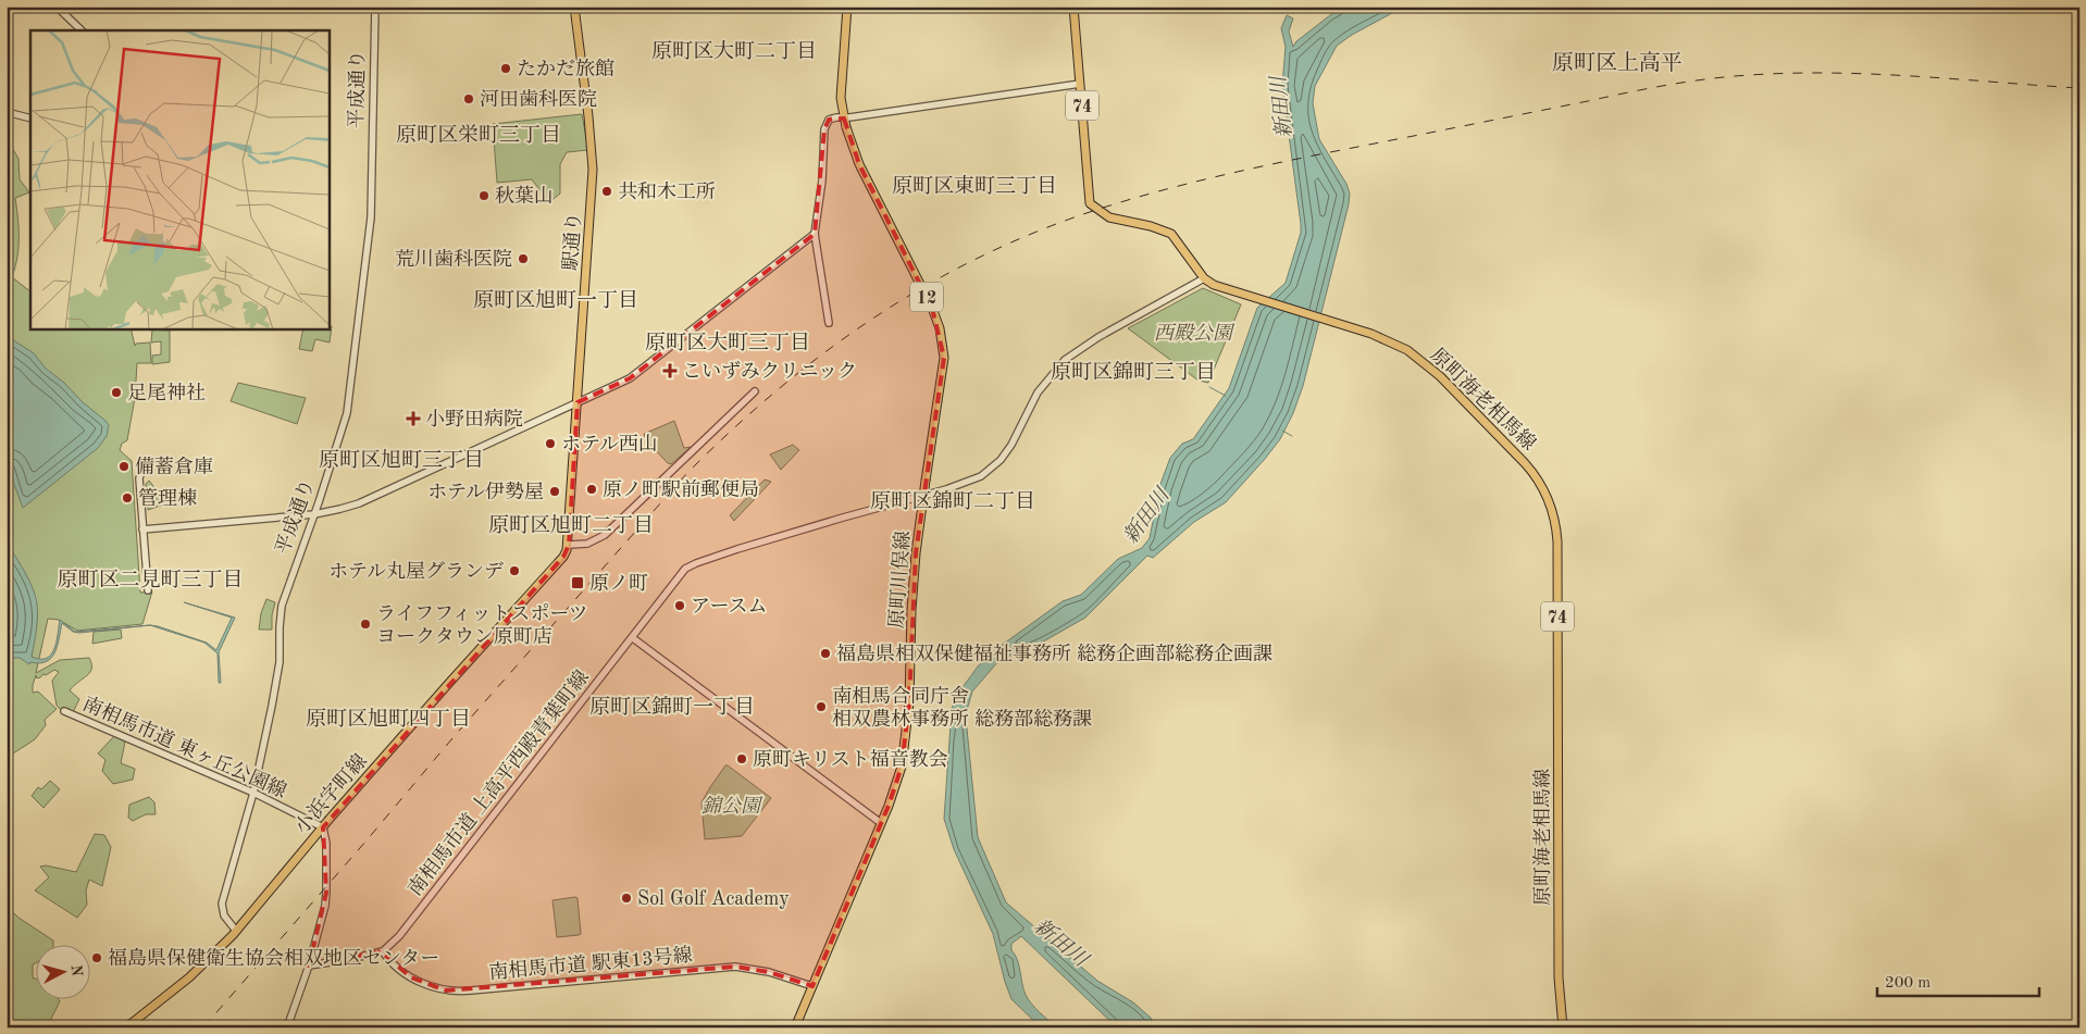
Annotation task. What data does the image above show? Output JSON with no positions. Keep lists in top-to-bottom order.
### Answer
{
  "streets": {
    "main road": [
      "74",
      "駅通り",
      "12",
      "原町海老相馬線",
      "原町川俣線",
      "小浜字町線"
    ],
    "street": [
      "平成通り",
      "南相馬市道 東ヶ丘公園線",
      "南相馬市道 上高平西殿青葉町線",
      "南相馬市道 駅東13号線"
    ]
  },
  "crossings": [
    ["平成通り", "南相馬市道 東ヶ丘公園線"],
    ["平成通り", "小浜字町線"],
    ["駅通り", "小浜字町線"],
    ["原町海老相馬線", "南相馬市道 上高平西殿青葉町線"],
    ["原町川俣線", "南相馬市道 上高平西殿青葉町線"],
    ["原町川俣線", "南相馬市道 駅東13号線"],
    ["南相馬市道 東ヶ丘公園線", "小浜字町線"],
    ["南相馬市道 上高平西殿青葉町線", "南相馬市道 駅東13号線"]
  ],
  "districts": [
    "原町区大町二丁目",
    "原町区上高平",
    "原町区栄町三丁目",
    "原町区東町三丁目",
    "原町区旭町一丁目",
    "原町区大町三丁目",
    "原町区錦町三丁目",
    "原町区旭町三丁目",
    "原町区錦町二丁目",
    "原町区旭町二丁目",
    "原町区二見町三丁目",
    "原町区錦町一丁目",
    "原町区旭町四丁目"
  ],
  "water": ["新田川"],
  "parks": ["西殿公園", "錦公園"],
  "places": {
    "other": [
      "たかだ旅館",
      "河田歯科医院",
      "共和木工所",
      "秋葉山",
      "荒川歯科医院",
      "足尾神社",
      "ホテル西山",
      "備蓄倉庫",
      "原ノ町駅前郵便局",
      "ホテル伊勢屋",
      "管理棟",
      "ホテル丸屋グランデ",
      "アースム",
      "ライフフィットスポーツ ヨークタウン原町店",
      "福島県相双保健福祉事務所 総務企画部総務企画課",
      "南相馬合同庁舎 相双農林事務所 総務部総務課",
      "原町キリスト福音教会",
      "Sol Golf Academy",
      "福島県保健衛生協会相双地区センター"
    ],
    "health": ["こいずみクリニック", "小野田病院"],
    "transit": ["原ノ町"]
  },
  "scale_bar": "200 m",
  "north": "right"
}
